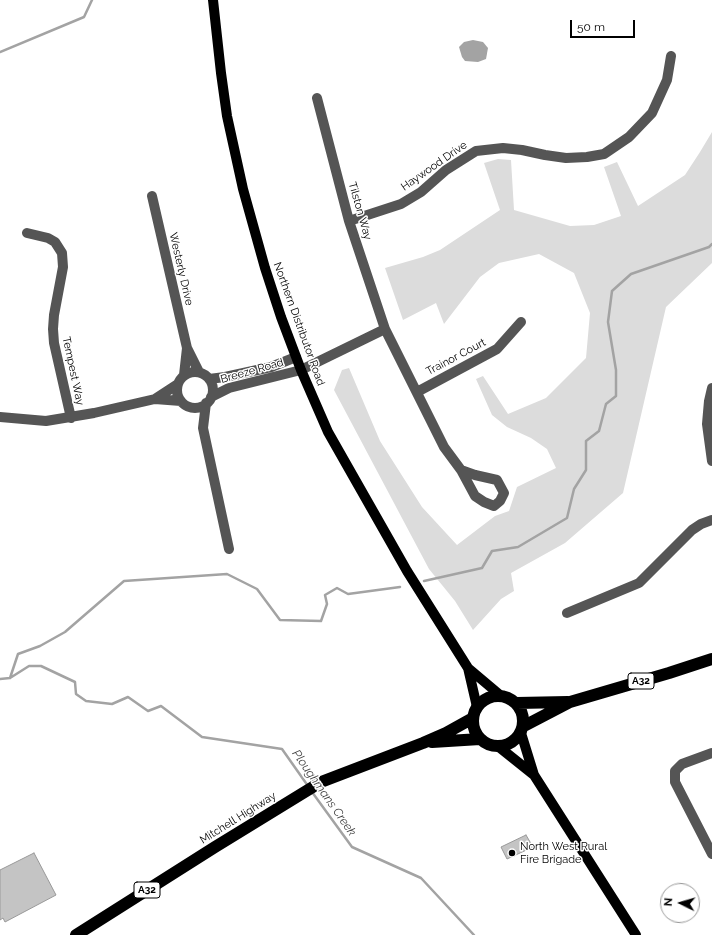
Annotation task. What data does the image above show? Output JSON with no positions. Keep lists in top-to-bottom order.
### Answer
{
  "streets": {
    "highway": ["A32", "Mitchell Highway"],
    "main road": ["Northern Distributor Road"],
    "street": [
      "Haywood Drive",
      "Tilston Way",
      "Westerly Drive",
      "Trainor Court",
      "Tempest Way",
      "Breeze Road"
    ]
  },
  "crossings": [
    ["Haywood Drive", "Tilston Way"],
    ["Tilston Way", "Trainor Court"],
    ["Westerly Drive", "Breeze Road"],
    ["Northern Distributor Road", "Breeze Road"],
    ["Northern Distributor Road", "A32"],
    ["Northern Distributor Road", "Mitchell Highway"],
    ["A32", "Mitchell Highway"]
  ],
  "water": ["Ploughmans Creek"],
  "places": ["North West Rural Fire Brigade"],
  "scale_bar": "50 m",
  "north": "left"
}
